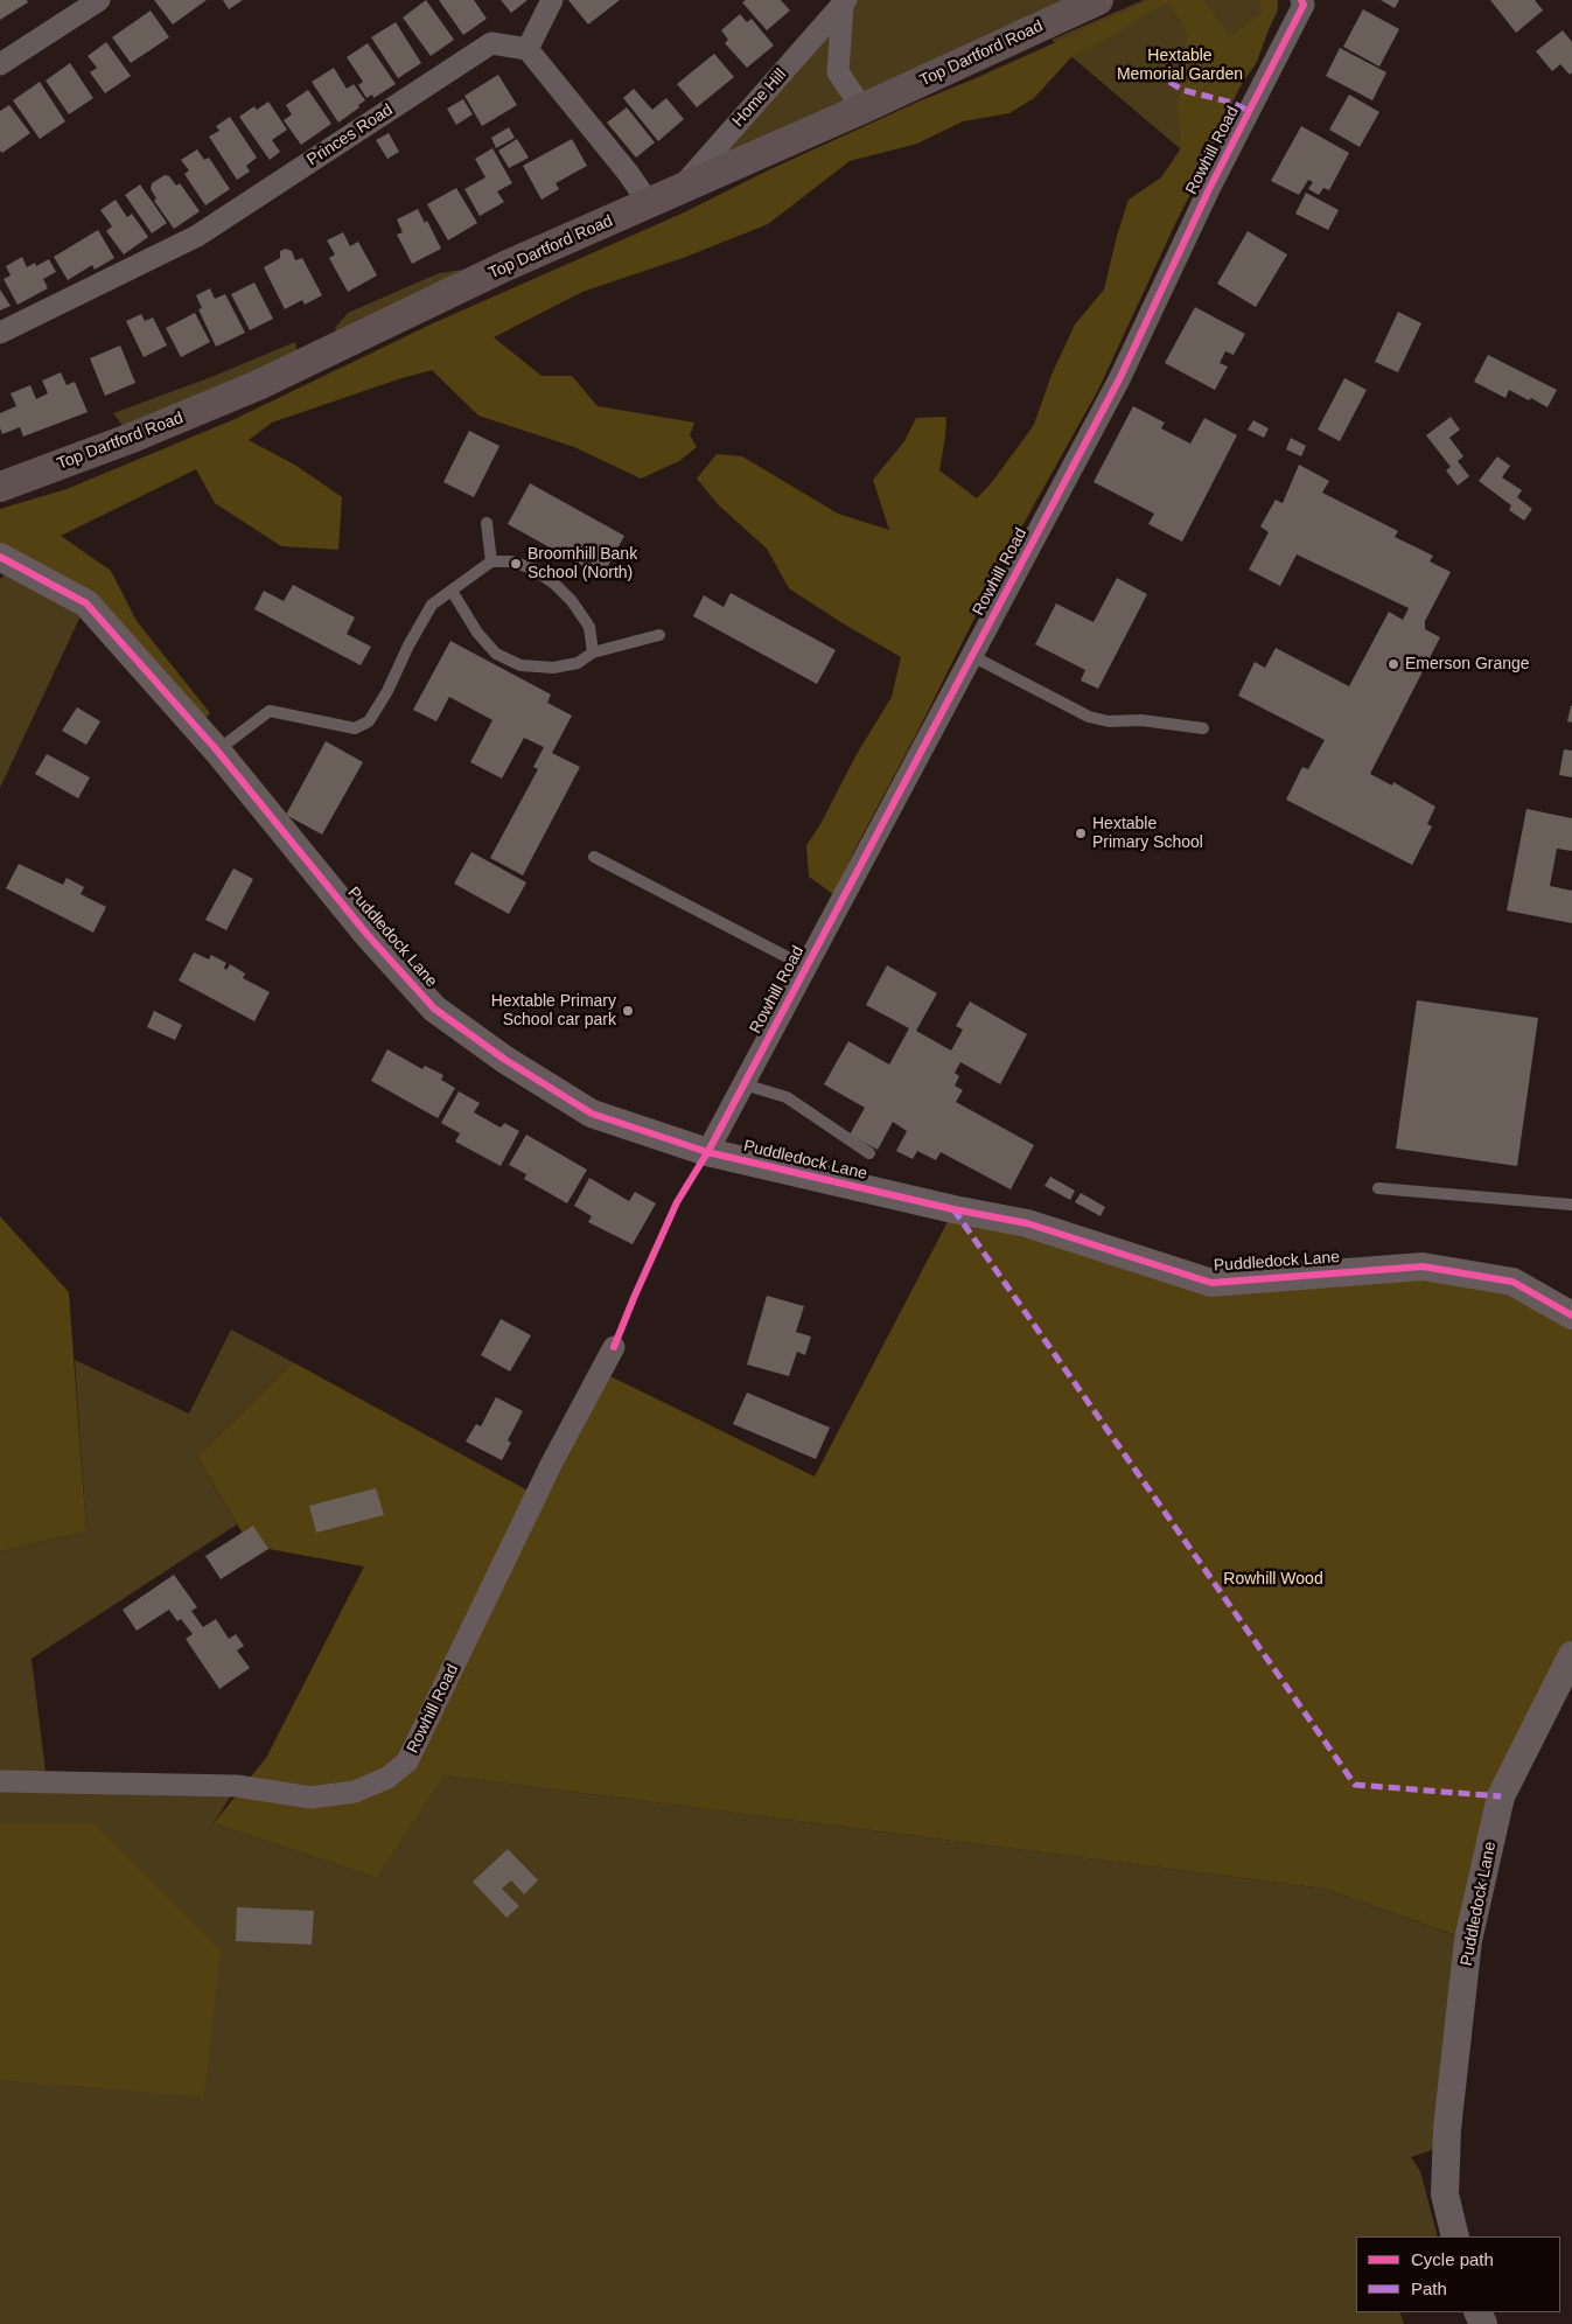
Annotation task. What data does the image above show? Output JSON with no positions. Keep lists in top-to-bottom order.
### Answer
{
  "streets": {
    "main road": ["Top Dartford Road"],
    "street": [
      "Home Hill",
      "Princes Road",
      "Rowhill Road",
      "Puddledock Lane"
    ]
  },
  "crossings": [
    ["Top Dartford Road", "Home Hill"],
    ["Rowhill Road", "Puddledock Lane"]
  ],
  "parks": ["Hextable Memorial Garden", "Rowhill Wood"],
  "places": [
    "Broomhill Bank School (North)",
    "Emerson Grange",
    "Hextable Primary School",
    "Hextable Primary School car park"
  ],
  "legend": ["Cycle path", "Path"]
}
